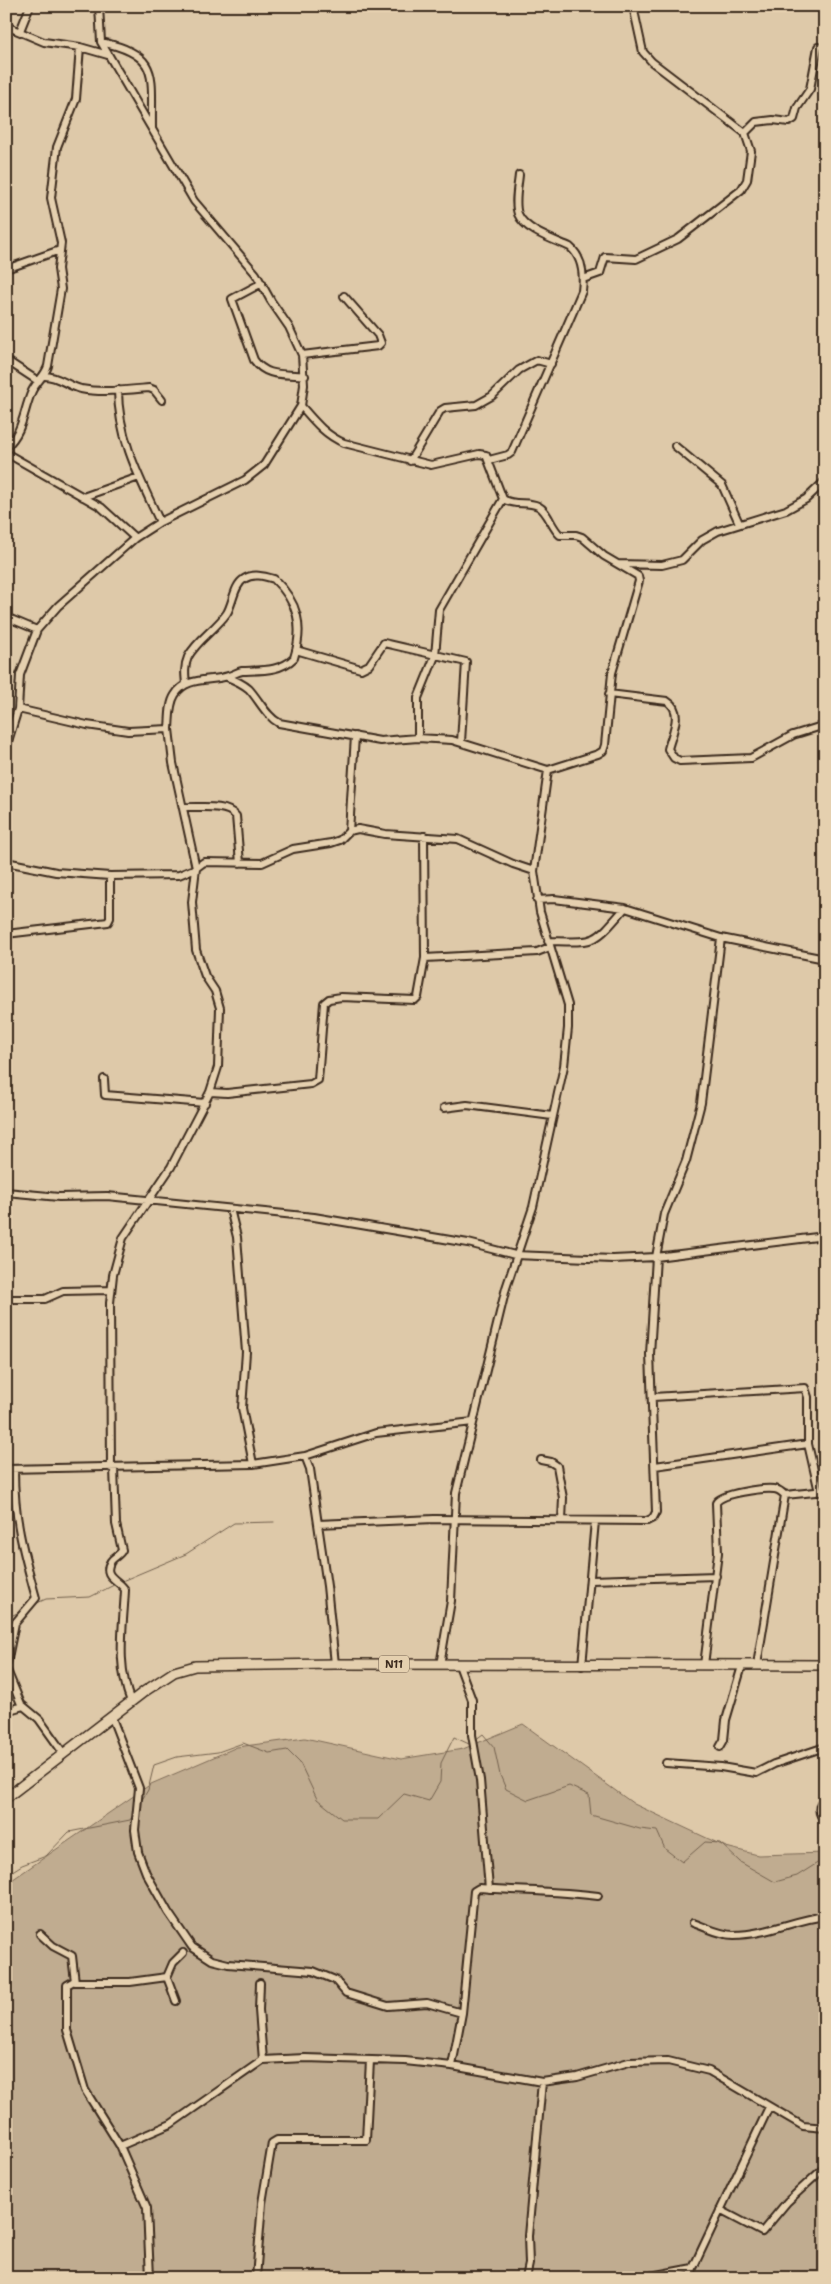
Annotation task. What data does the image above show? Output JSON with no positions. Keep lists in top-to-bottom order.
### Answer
{
  "streets": {
    "highway": ["N11"]
  }
}
